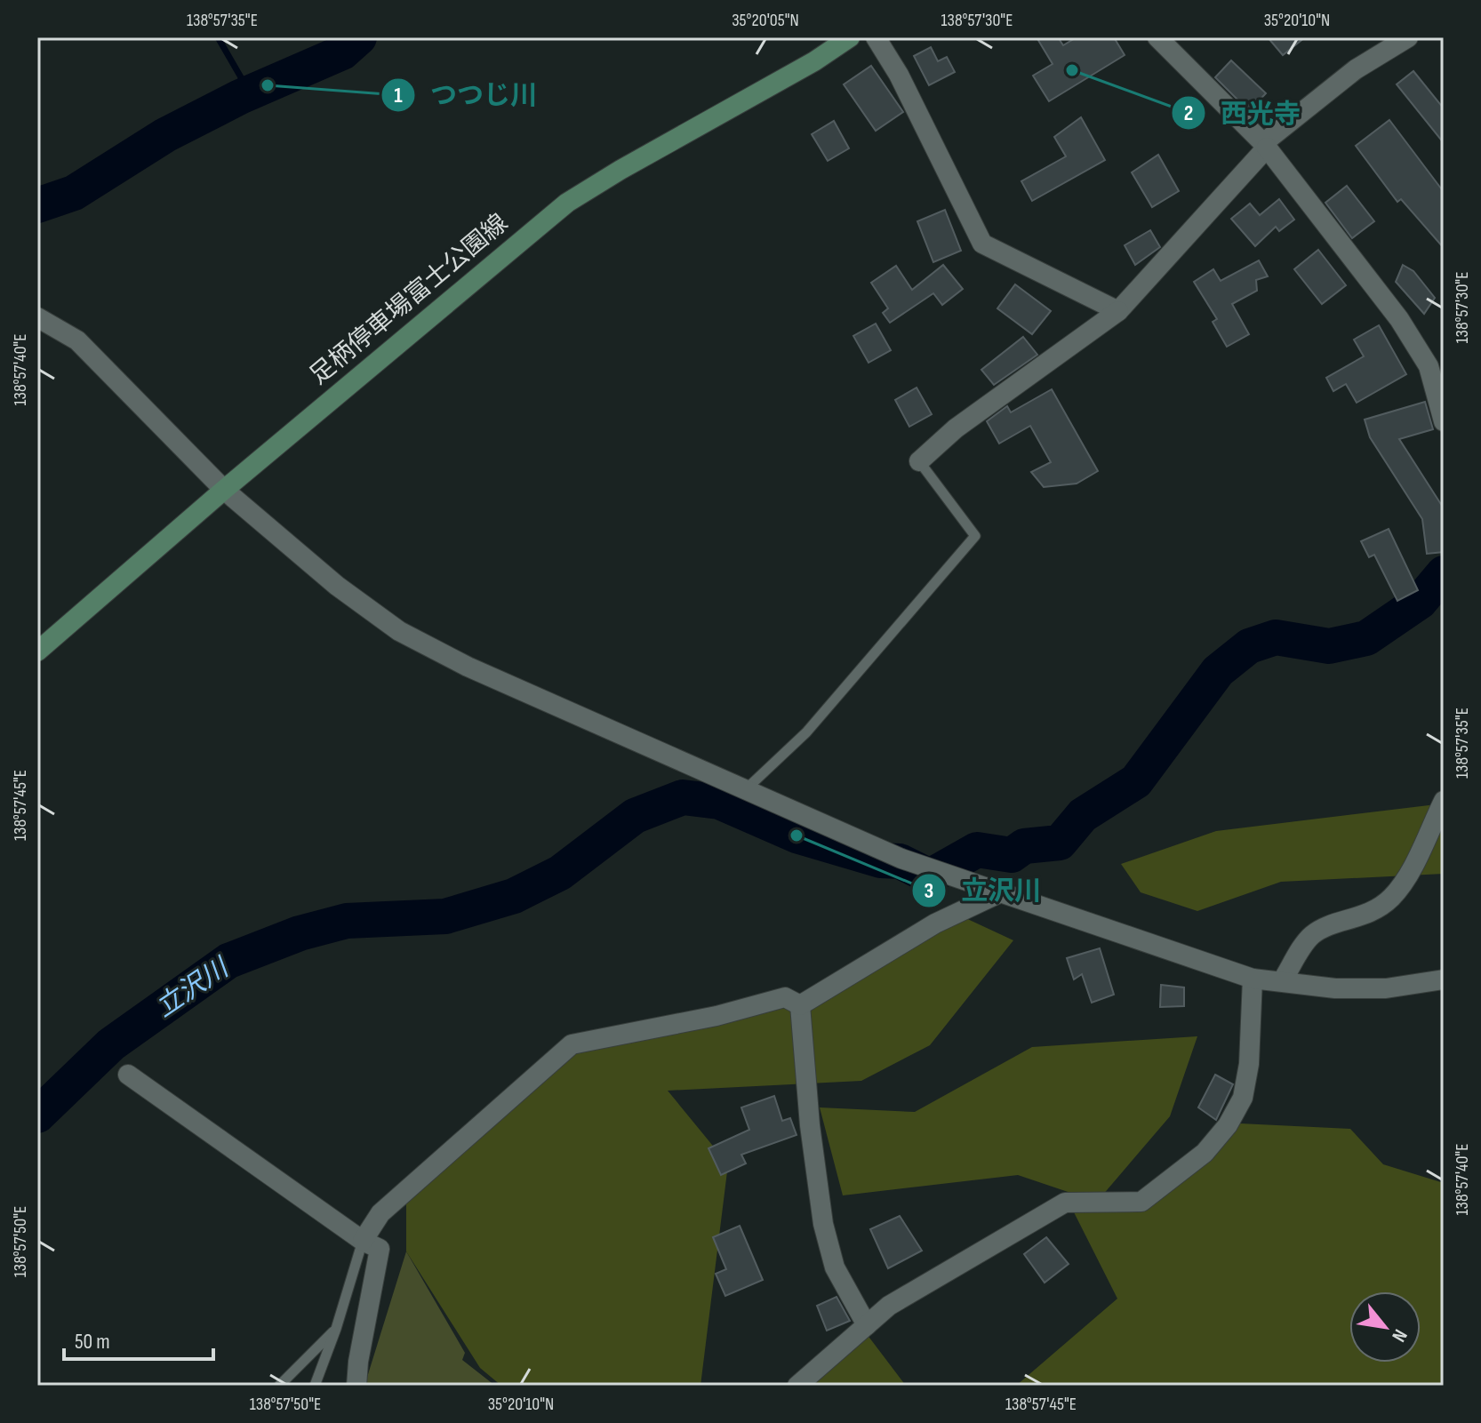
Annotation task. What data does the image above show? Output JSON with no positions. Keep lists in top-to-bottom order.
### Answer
{
  "streets": {
    "main road": ["足柄停車場富士公園線"]
  },
  "water": ["立沢川"],
  "places": ["西光寺", "つつじ川", "立沢川"],
  "scale_bar": "50 m",
  "north": "bottom right",
  "coordinates": [
    "138°57'35\"E",
    "35°20'05\"N",
    "138°57'30\"E",
    "35°20'10\"N",
    "138°57'40\"E",
    "138°57'45\"E",
    "138°57'50\"E"
  ]
}
